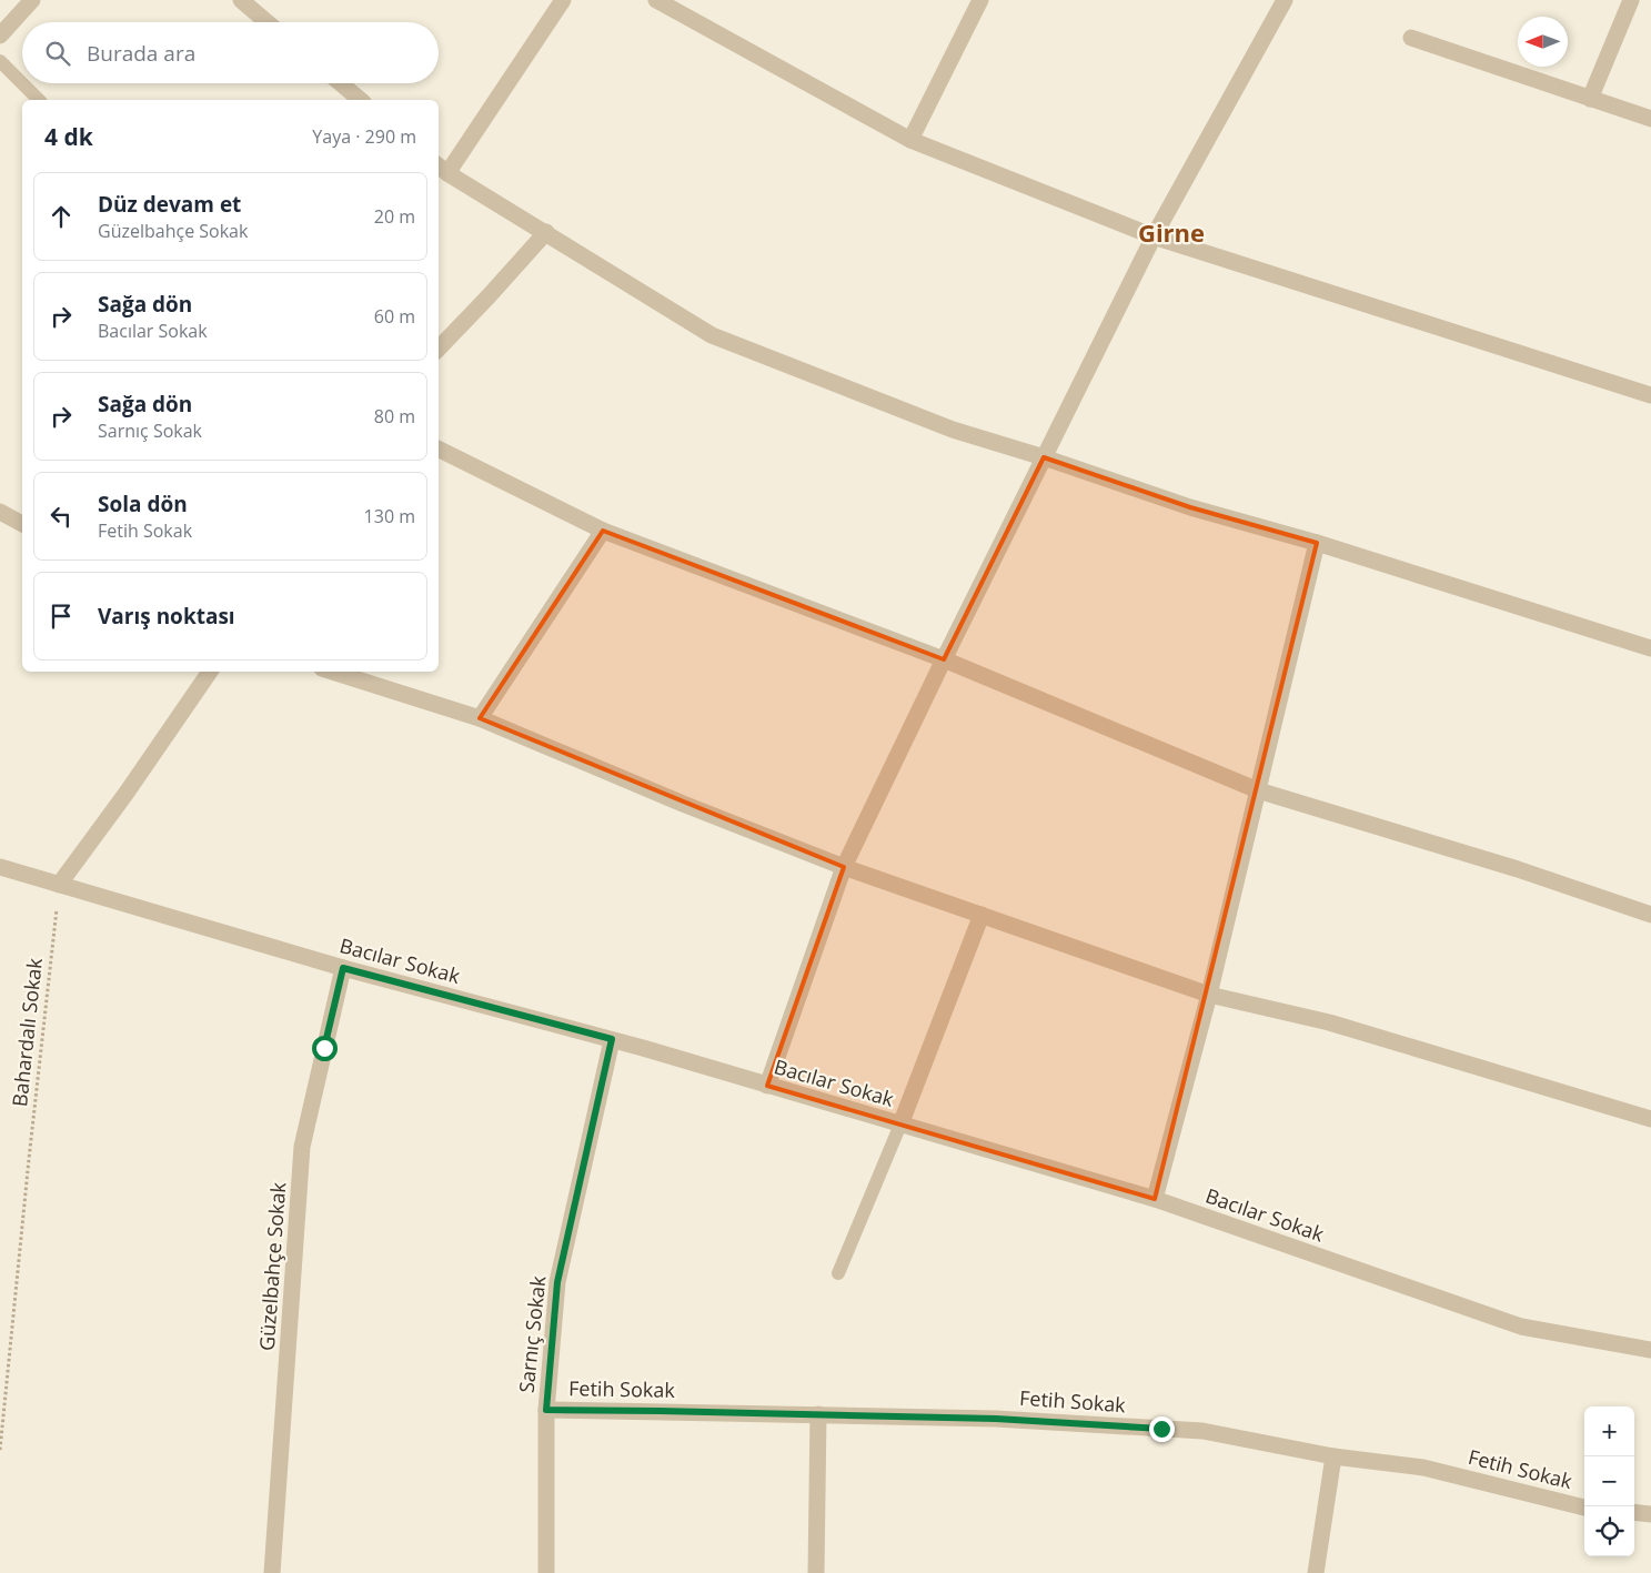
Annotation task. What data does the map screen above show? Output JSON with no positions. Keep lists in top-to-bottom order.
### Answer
{
  "streets": {
    "street": [
      "Bacılar Sokak",
      "Güzelbahçe Sokak",
      "Sarnıç Sokak",
      "Fetih Sokak"
    ],
    "path": ["Bahardalı Sokak"]
  },
  "crossings": [
    ["Bacılar Sokak", "Bahardalı Sokak"],
    ["Bacılar Sokak", "Güzelbahçe Sokak"],
    ["Bacılar Sokak", "Sarnıç Sokak"],
    ["Sarnıç Sokak", "Fetih Sokak"]
  ],
  "districts": ["Girne"],
  "north": "left",
  "page": {
    "search": "Burada ara",
    "heading": ["4 dk", "Yaya · 290 m"],
    "list": [
      ["Düz devam et", "Güzelbahçe Sokak", "20 m"],
      ["Sağa dön", "Bacılar Sokak", "60 m"],
      ["Sağa dön", "Sarnıç Sokak", "80 m"],
      ["Sola dön", "Fetih Sokak", "130 m"],
      "Varış noktası"
    ],
    "map_buttons": ["+", "−"]
  }
}
